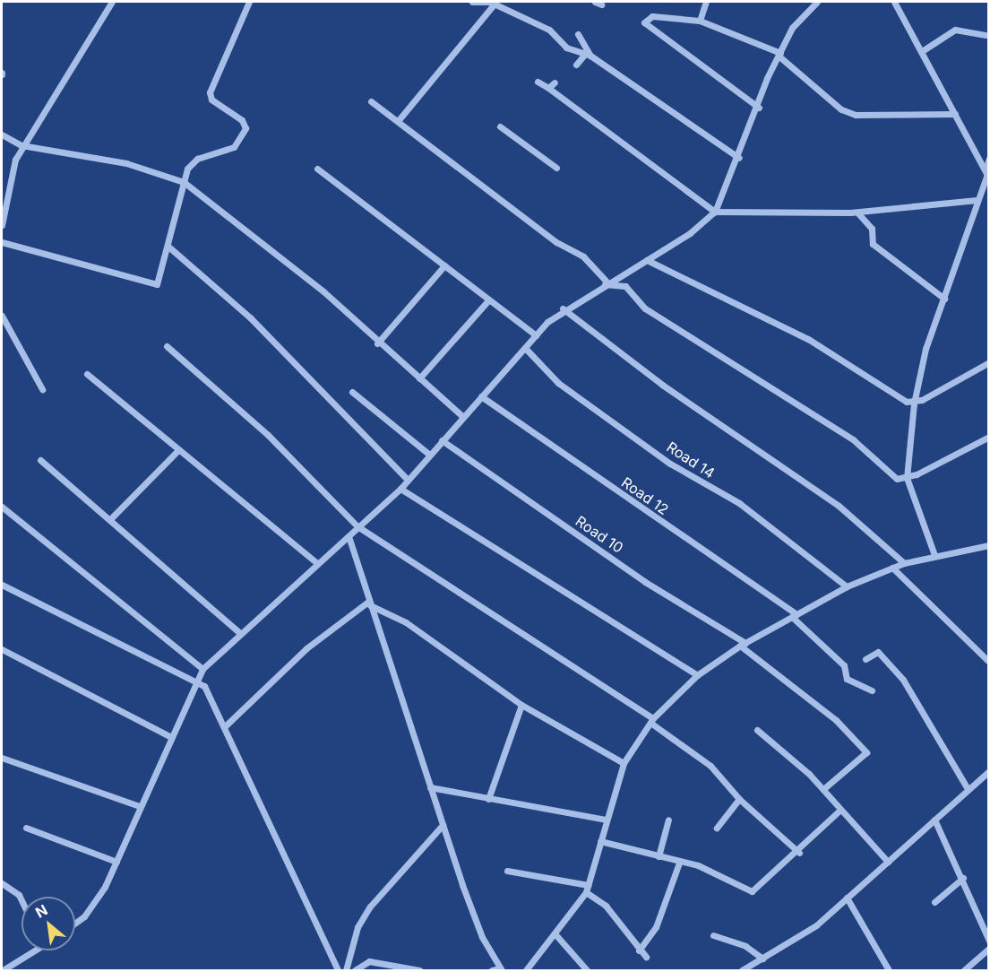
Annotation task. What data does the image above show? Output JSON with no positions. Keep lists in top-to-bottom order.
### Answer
{
  "streets": {
    "street": ["Road 14", "Road 12", "Road 10"]
  },
  "north": "top left"
}
